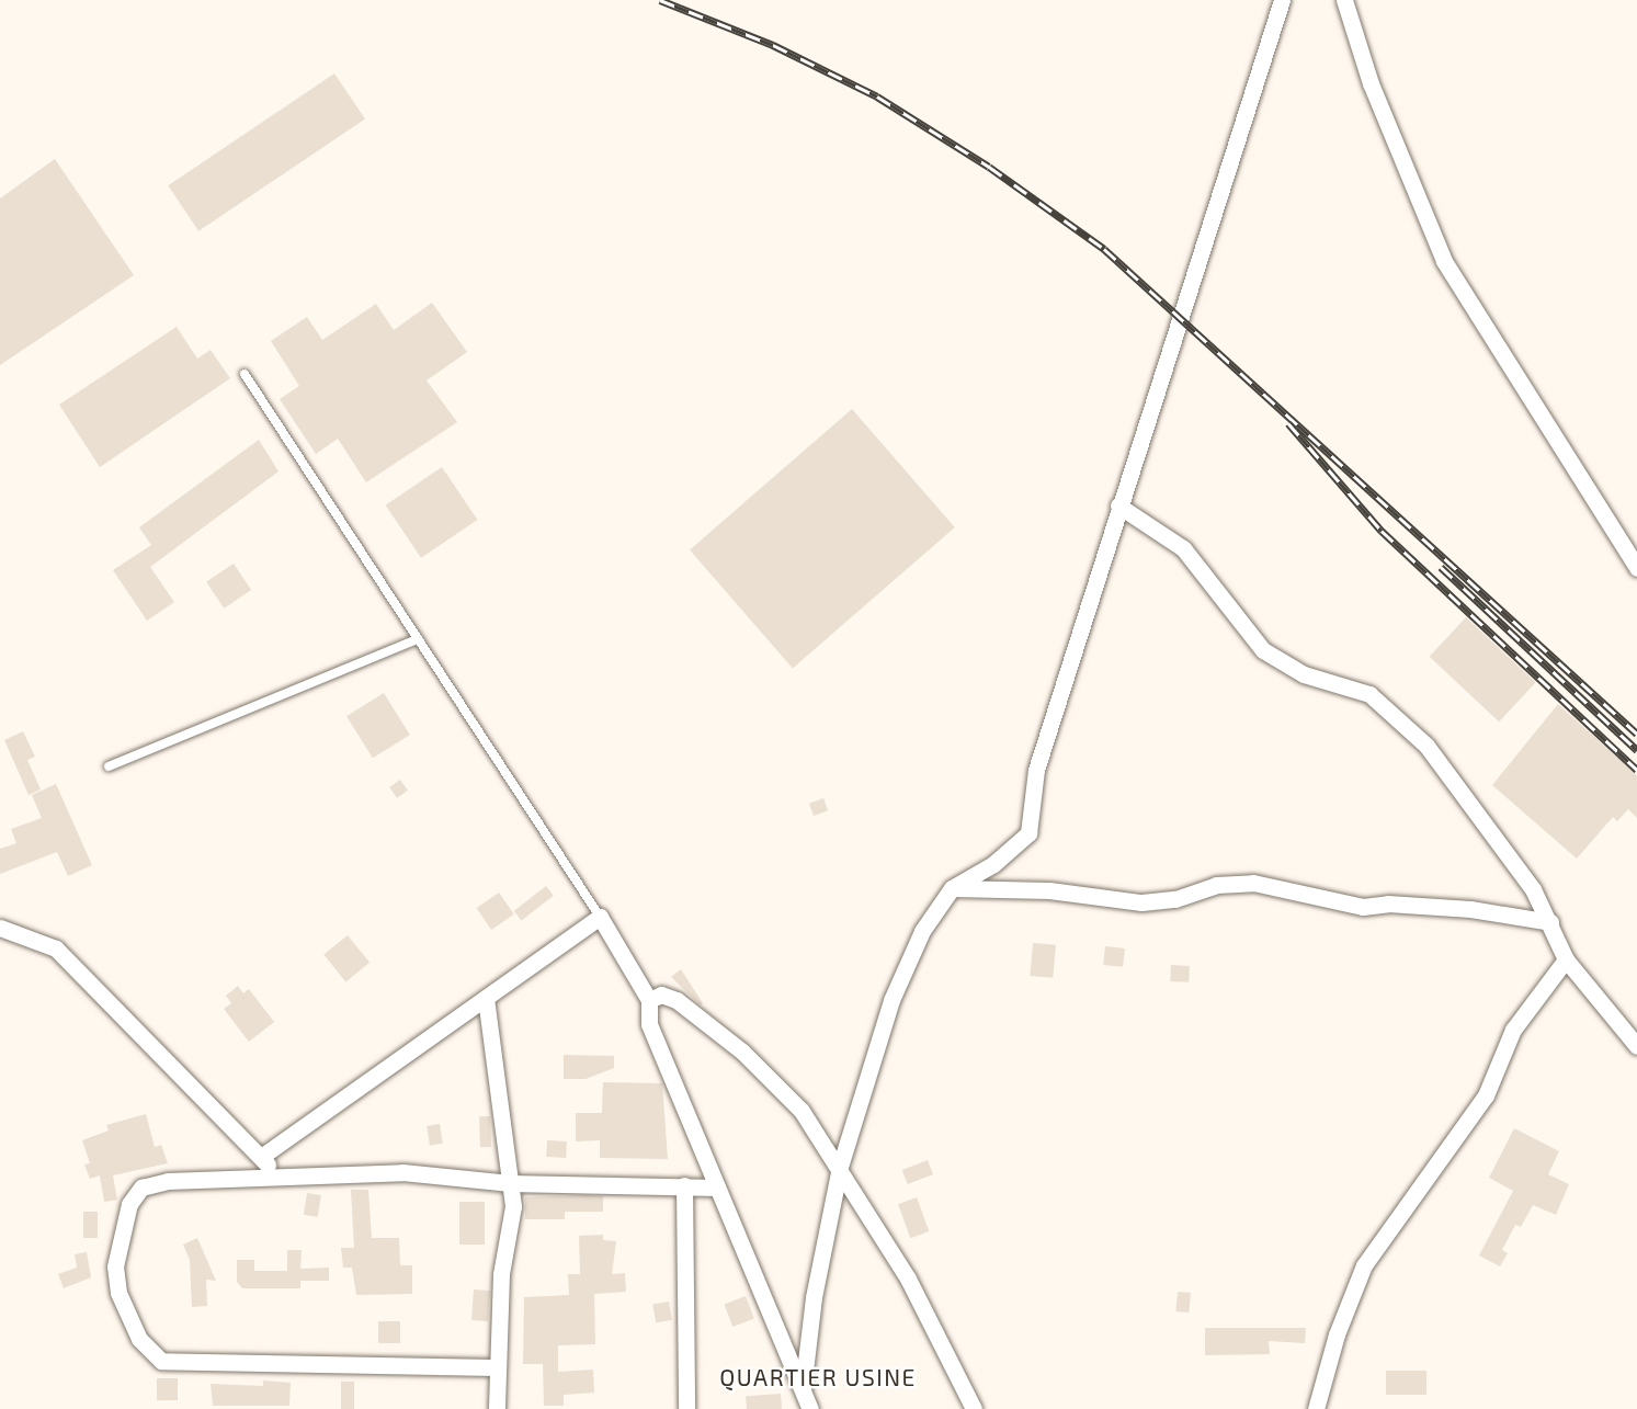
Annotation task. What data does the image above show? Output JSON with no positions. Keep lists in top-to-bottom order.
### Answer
{
  "districts": ["QUARTIER USINE"]
}
